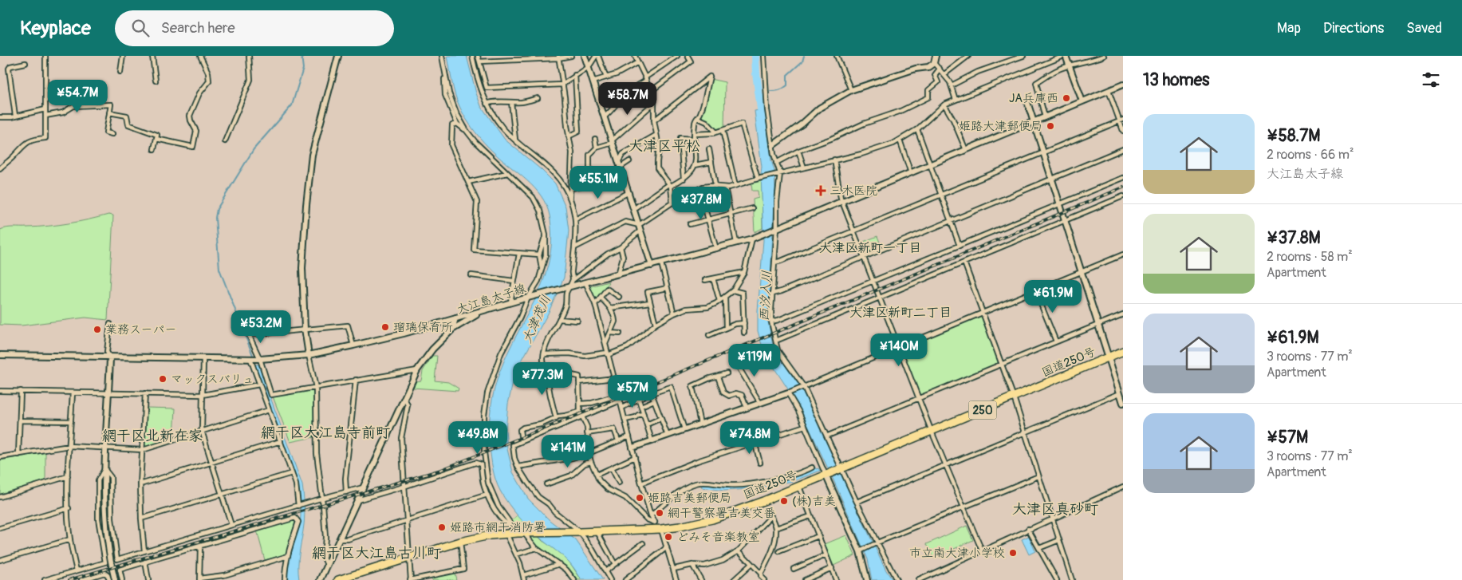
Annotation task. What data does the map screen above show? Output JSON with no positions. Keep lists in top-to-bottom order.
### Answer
{
  "streets": {
    "highway": ["国道250号", "250"],
    "street": ["大江島太子線"]
  },
  "districts": [
    "大津区平松",
    "大津区新町一丁目",
    "大津区新町二丁目",
    "網干区大江島寺前町",
    "網干区北新在家",
    "大津区真砂町",
    "網干区大江島古川町"
  ],
  "water": ["西汐入川", "大津茂川"],
  "places": {
    "other": [
      "JA兵庫西",
      "姫路大津郵便局",
      "瑠璃保育所",
      "業務スーパー",
      "マックスバリュ",
      "姫路吉美郵便局",
      "(株)吉美",
      "網干警察署吉美交番",
      "姫路市網干消防署",
      "どみそ音楽教室",
      "市立南大津小学校"
    ],
    "health": ["三木医院"]
  },
  "page": {
    "header": "Keyplace",
    "search": "Search here",
    "nav": ["Map", "Directions", "Saved"],
    "heading": "13 homes",
    "price": [
      "¥54.7M",
      "¥58.7M",
      "¥55.1M",
      "¥37.8M",
      "¥61.9M",
      "¥53.2M",
      "¥140M",
      "¥119M",
      "¥77.3M",
      "¥57M",
      "¥49.8M",
      "¥74.8M",
      "¥141M"
    ],
    "list": [
      {
        "name": "¥58.7M",
        "note": "2 rooms · 66 m² · 大江島太子線"
      },
      {
        "name": "¥37.8M",
        "note": "2 rooms · 58 m² · Apartment"
      },
      {
        "name": "¥61.9M",
        "note": "3 rooms · 77 m² · Apartment"
      },
      {
        "name": "¥57M",
        "note": "3 rooms · 77 m² · Apartment"
      }
    ]
  }
}
